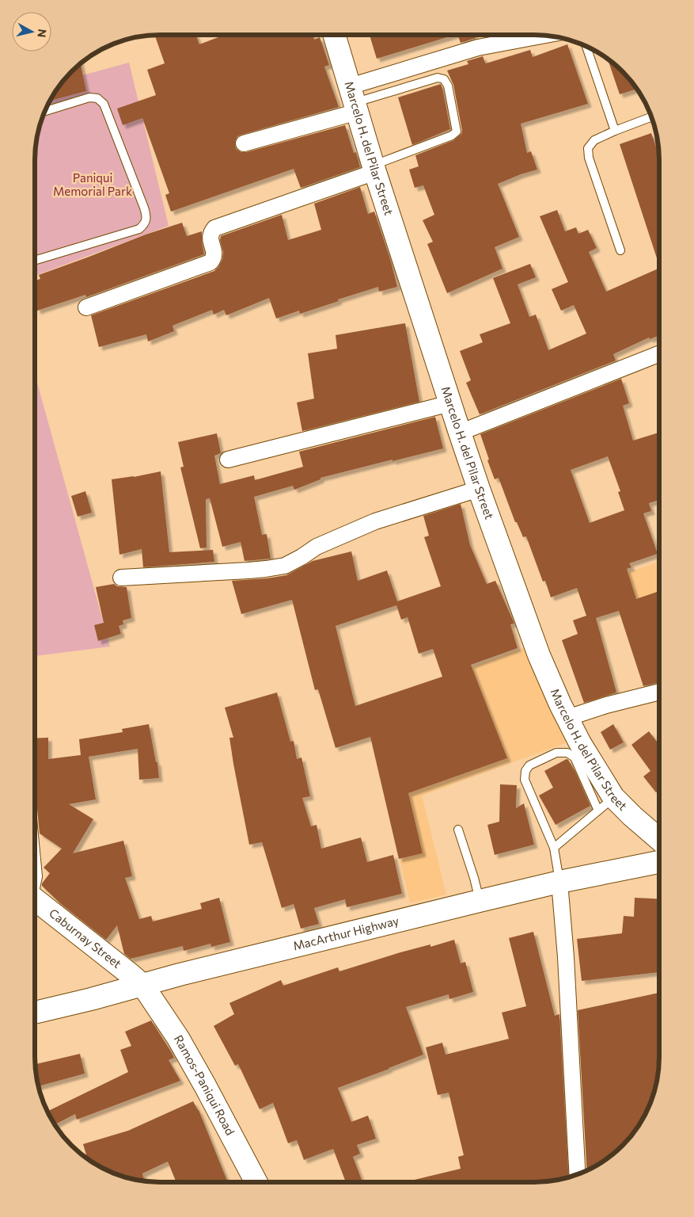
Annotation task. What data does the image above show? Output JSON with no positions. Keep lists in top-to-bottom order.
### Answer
{
  "streets": {
    "main road": [
      "Marcelo H. del Pilar Street",
      "MacArthur Highway",
      "Caburnay Street",
      "Ramos-Paniqui Road"
    ]
  },
  "crossings": [
    ["MacArthur Highway", "Caburnay Street"],
    ["MacArthur Highway", "Ramos-Paniqui Road"],
    ["Caburnay Street", "Ramos-Paniqui Road"]
  ],
  "parks": ["Paniqui Memorial Park"],
  "north": "right"
}
